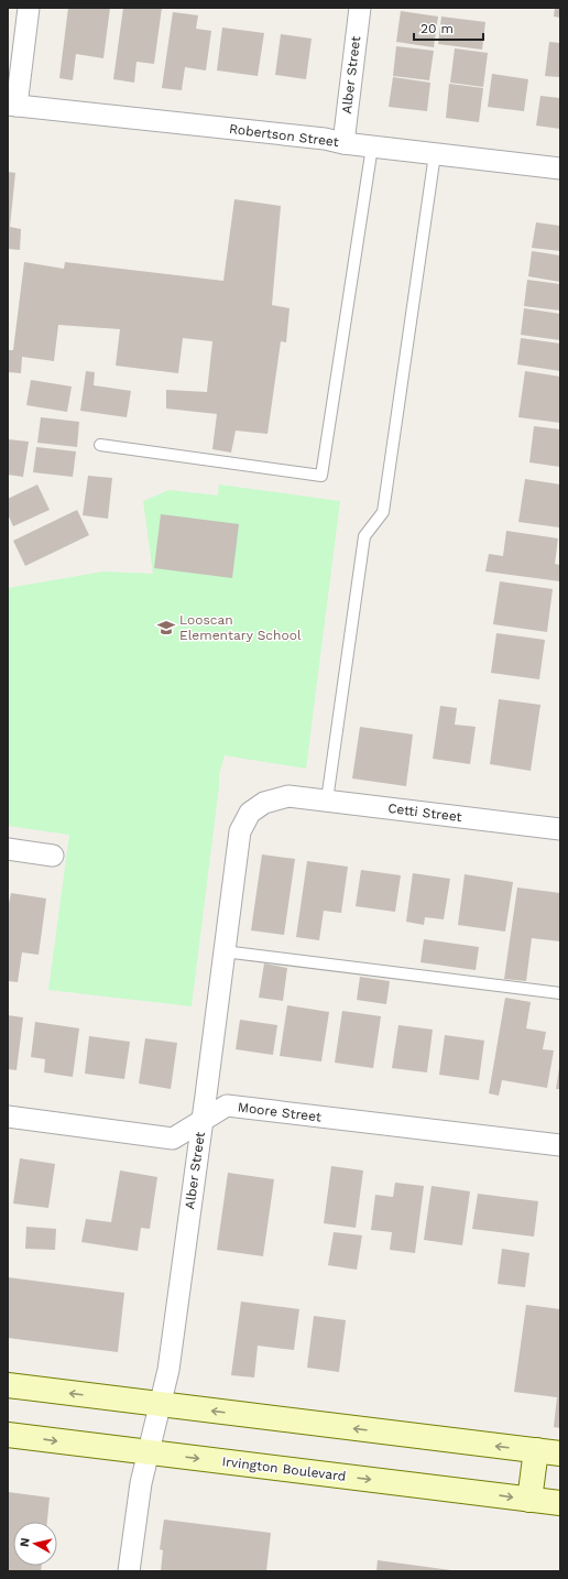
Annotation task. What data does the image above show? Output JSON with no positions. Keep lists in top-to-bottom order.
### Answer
{
  "streets": {
    "main road": ["Irvington Boulevard"],
    "street": [
      "Alber Street",
      "Robertson Street",
      "Cetti Street",
      "Moore Street"
    ]
  },
  "crossings": [
    ["Alber Street", "Robertson Street"],
    ["Alber Street", "Cetti Street"],
    ["Alber Street", "Moore Street"],
    ["Alber Street", "Irvington Boulevard"]
  ],
  "places": {
    "school or university": ["Looscan Elementary School"]
  },
  "scale_bar": "20 m",
  "north": "left"
}
